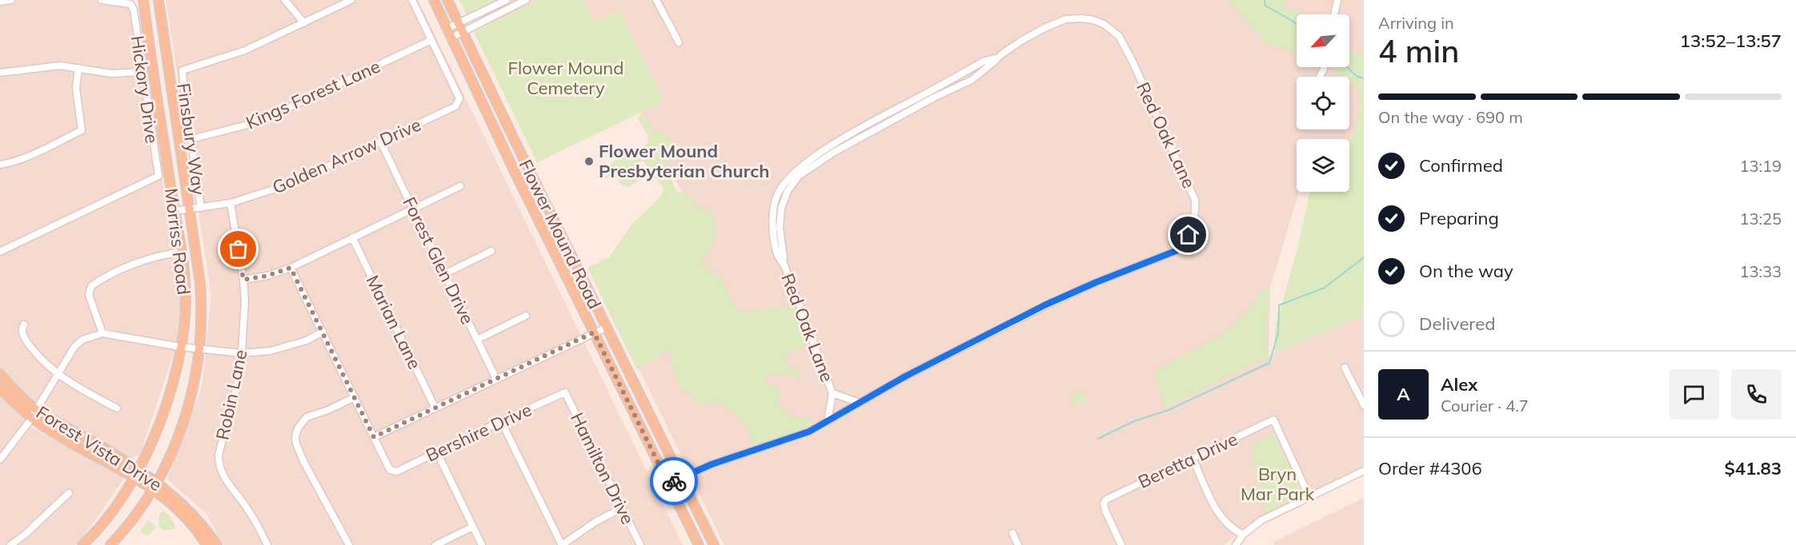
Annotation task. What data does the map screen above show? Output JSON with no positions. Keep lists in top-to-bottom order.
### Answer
{
  "streets": {
    "main road": ["Flower Mound Road", "Morriss Road", "Forest Vista Drive"],
    "street": [
      "Hickory Drive",
      "Kings Forest Lane",
      "Red Oak Lane",
      "Finsbury Way",
      "Golden Arrow Drive",
      "Forest Glen Drive",
      "Marian Lane",
      "Robin Lane",
      "Bershire Drive",
      "Beretta Drive",
      "Hamilton Drive"
    ]
  },
  "crossings": [
    ["Kings Forest Lane", "Finsbury Way"],
    ["Kings Forest Lane", "Golden Arrow Drive"],
    ["Red Oak Lane", "Flower Mound Road"],
    ["Finsbury Way", "Golden Arrow Drive"],
    ["Golden Arrow Drive", "Morriss Road"],
    ["Golden Arrow Drive", "Forest Glen Drive"],
    ["Golden Arrow Drive", "Robin Lane"],
    ["Morriss Road", "Forest Vista Drive"],
    ["Bershire Drive", "Hamilton Drive"]
  ],
  "parks": ["Flower Mound Cemetery", "Bryn Mar Park"],
  "places": ["Flower Mound Presbyterian Church"],
  "north": "bottom left",
  "page": {
    "heading": ["4 min", "Arriving in", "13:52–13:57"],
    "panel": [
      "Alex",
      "Courier · 4.7",
      "Order #4306",
      "$41.83"
    ],
    "bar": "On the way · 690 m",
    "list": [
      ["Confirmed", "13:19"],
      ["Preparing", "13:25"],
      ["On the way", "13:33"],
      "Delivered"
    ],
    "round": "A"
  }
}
